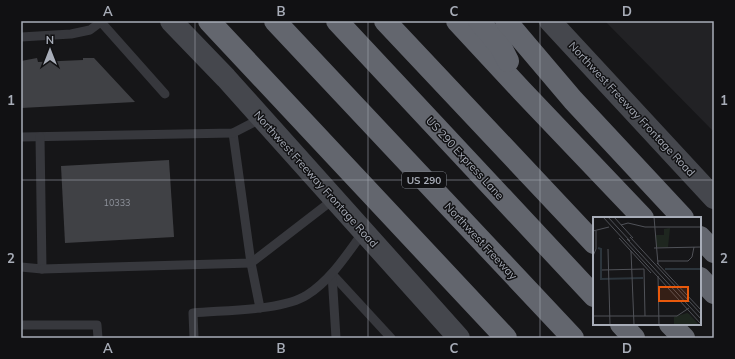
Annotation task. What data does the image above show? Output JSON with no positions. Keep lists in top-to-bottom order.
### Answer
{
  "streets": {
    "highway": ["US 290 Express Lane", "US 290", "Northwest Freeway"],
    "main road": ["Northwest Freeway Frontage Road"]
  },
  "house_numbers": ["10333"],
  "north": "top",
  "grid": {
    "columns": [
      "A",
      "B",
      "C",
      "D"
    ],
    "rows": ["1", "2"]
  }
}
